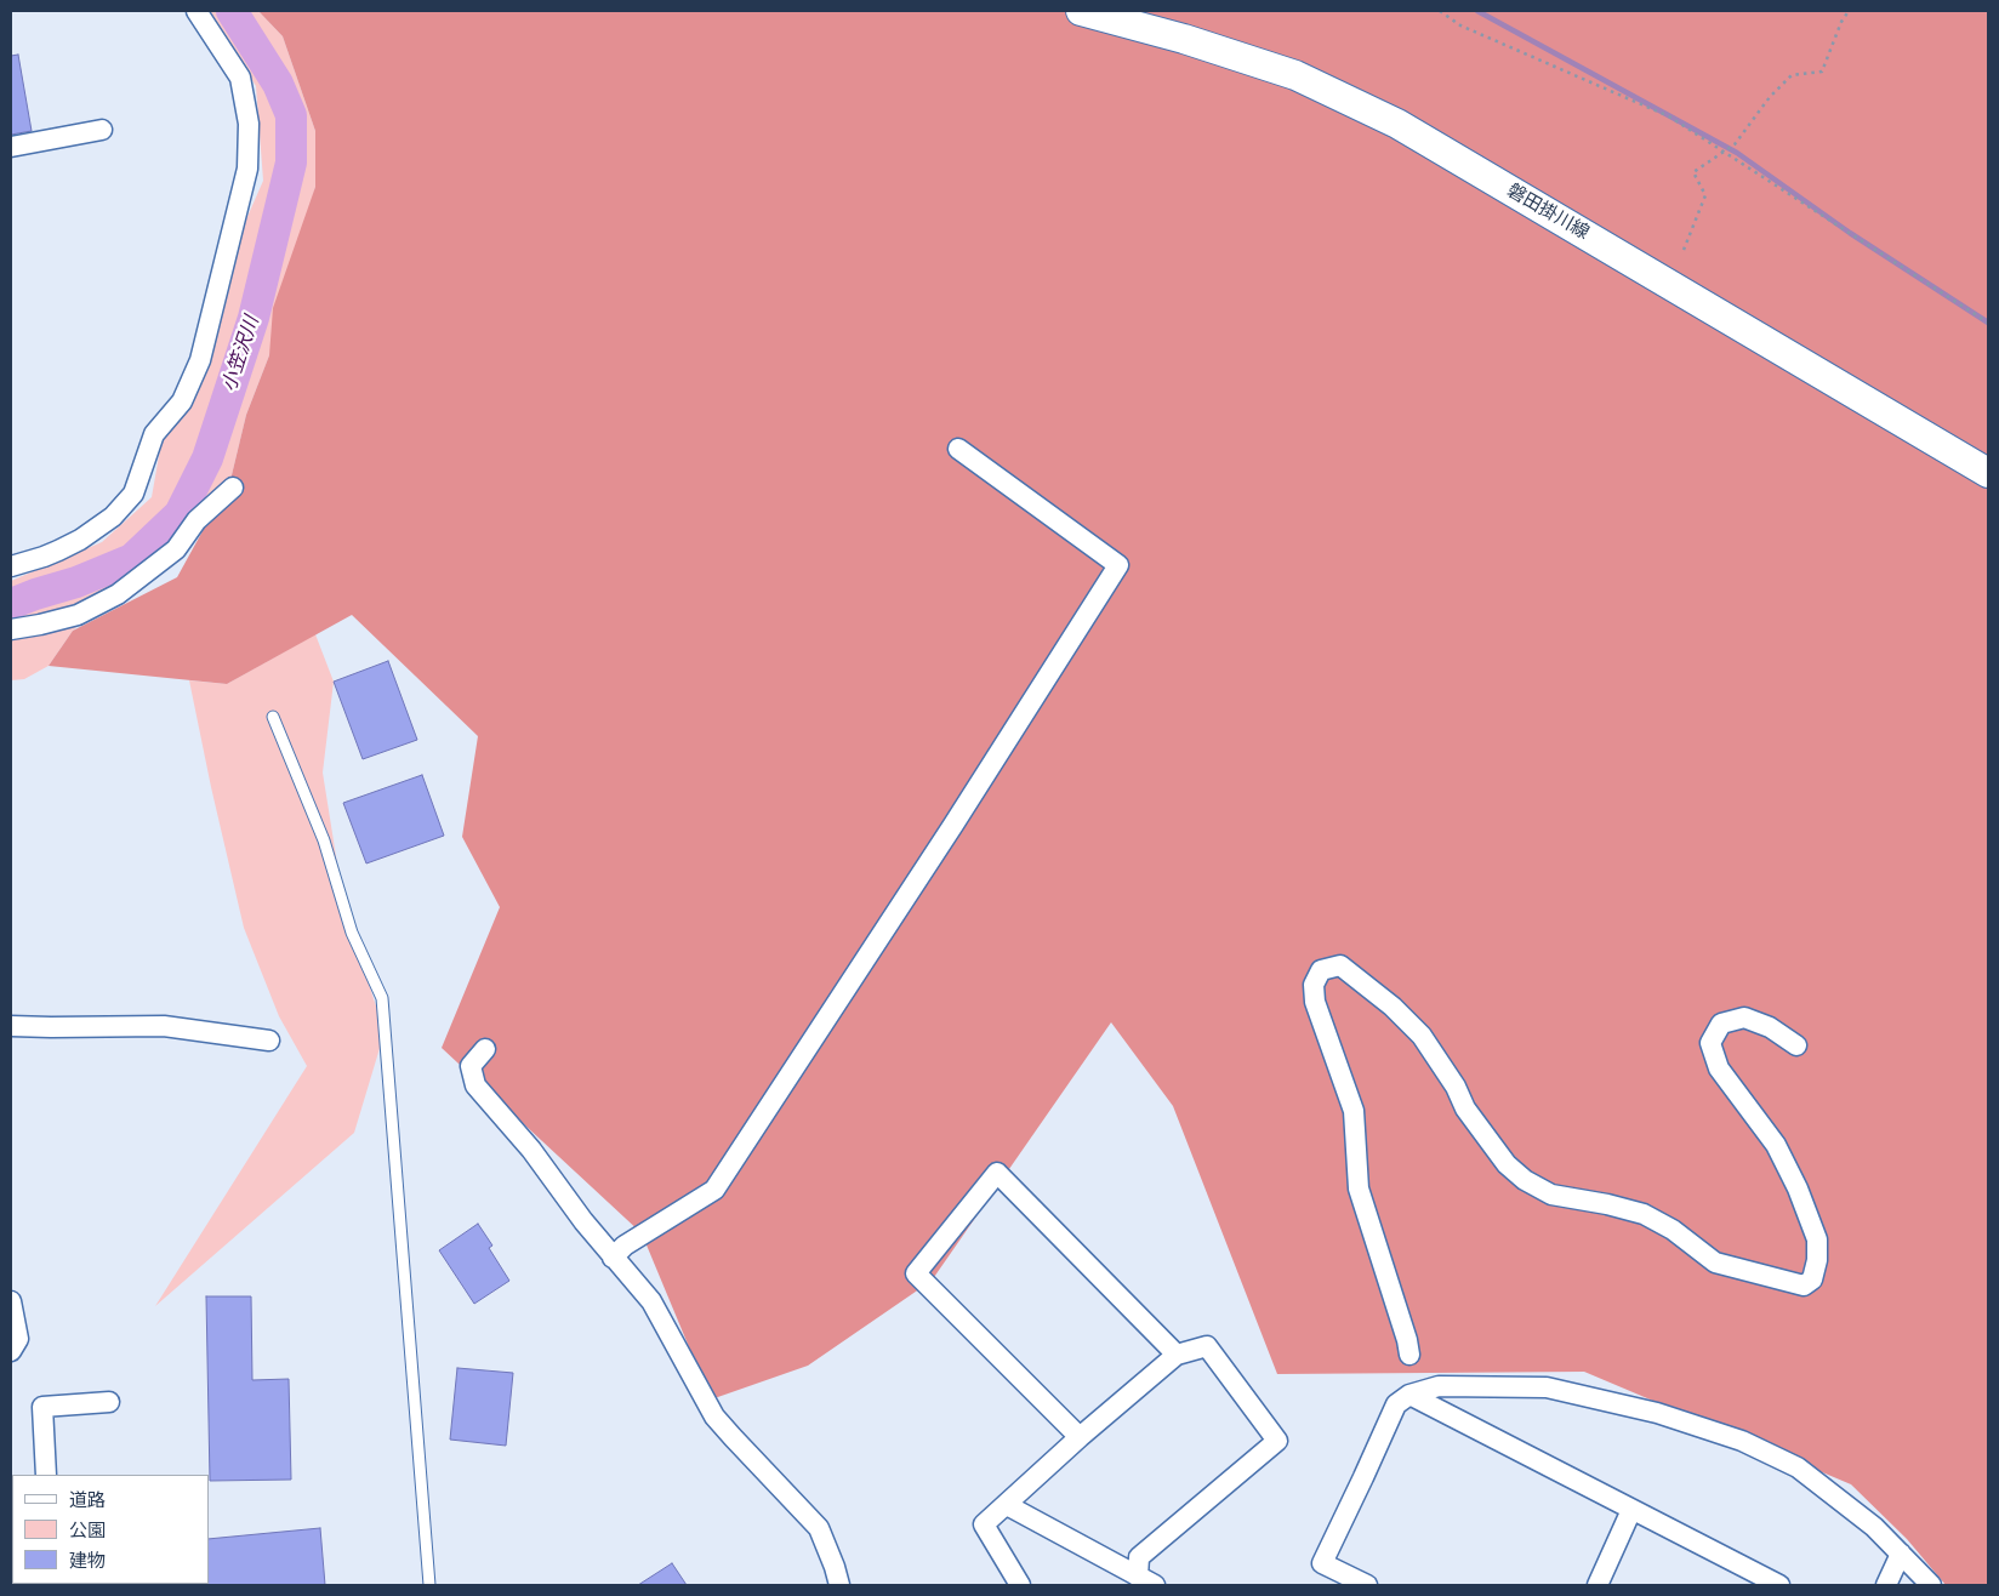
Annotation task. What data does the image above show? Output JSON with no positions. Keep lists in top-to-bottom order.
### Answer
{
  "streets": {
    "main road": ["磐田掛川線"]
  },
  "water": ["小笠沢川"],
  "legend": ["道路", "公園", "建物"]
}
